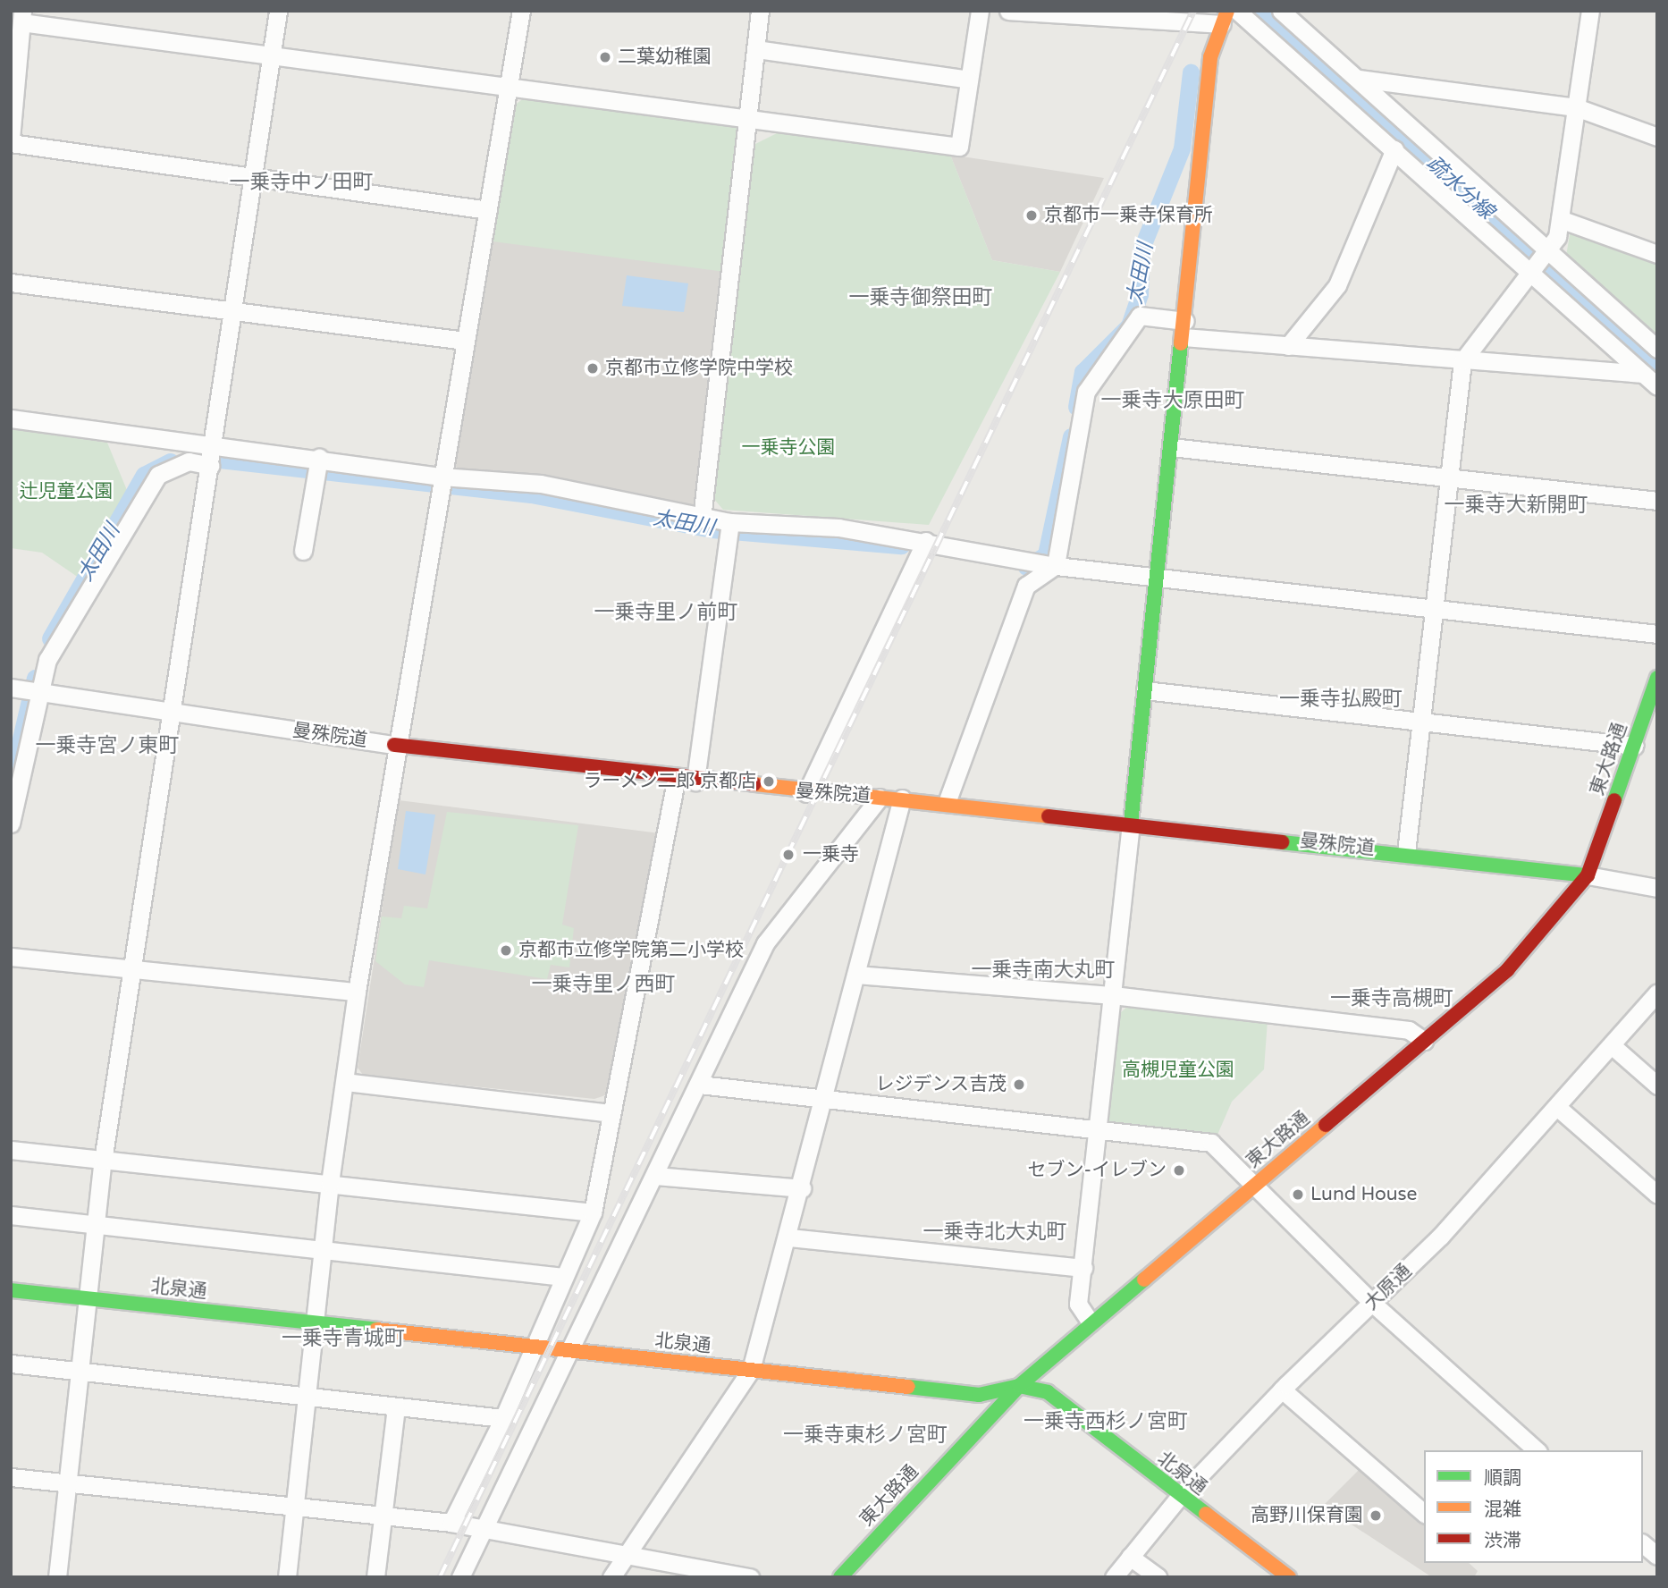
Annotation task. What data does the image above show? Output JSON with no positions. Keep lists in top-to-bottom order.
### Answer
{
  "streets": {
    "street": [
      "曼殊院道",
      "東大路通",
      "大原通",
      "北泉通"
    ]
  },
  "crossings": [
    ["曼殊院道", "東大路通"],
    ["東大路通", "北泉通"],
    ["大原通", "北泉通"]
  ],
  "districts": [
    "一乗寺中ノ田町",
    "一乗寺御祭田町",
    "一乗寺大原田町",
    "一乗寺大新開町",
    "一乗寺里ノ前町",
    "一乗寺払殿町",
    "一乗寺宮ノ東町",
    "一乗寺南大丸町",
    "一乗寺里ノ西町",
    "一乗寺高槻町",
    "一乗寺北大丸町",
    "一乗寺青城町",
    "一乗寺西杉ノ宮町",
    "一乗寺東杉ノ宮町"
  ],
  "water": ["疏水分線", "太田川"],
  "parks": ["一乗寺公園", "辻児童公園", "高槻児童公園"],
  "places": [
    "二葉幼稚園",
    "京都市一乗寺保育所",
    "京都市立修学院中学校",
    "ラーメン二郎 京都店",
    "一乗寺",
    "京都市立修学院第二小学校",
    "レジデンス吉茂",
    "セブン-イレブン",
    "Lund House",
    "高野川保育園"
  ],
  "legend": ["順調", "混雑", "渋滞"]
}
